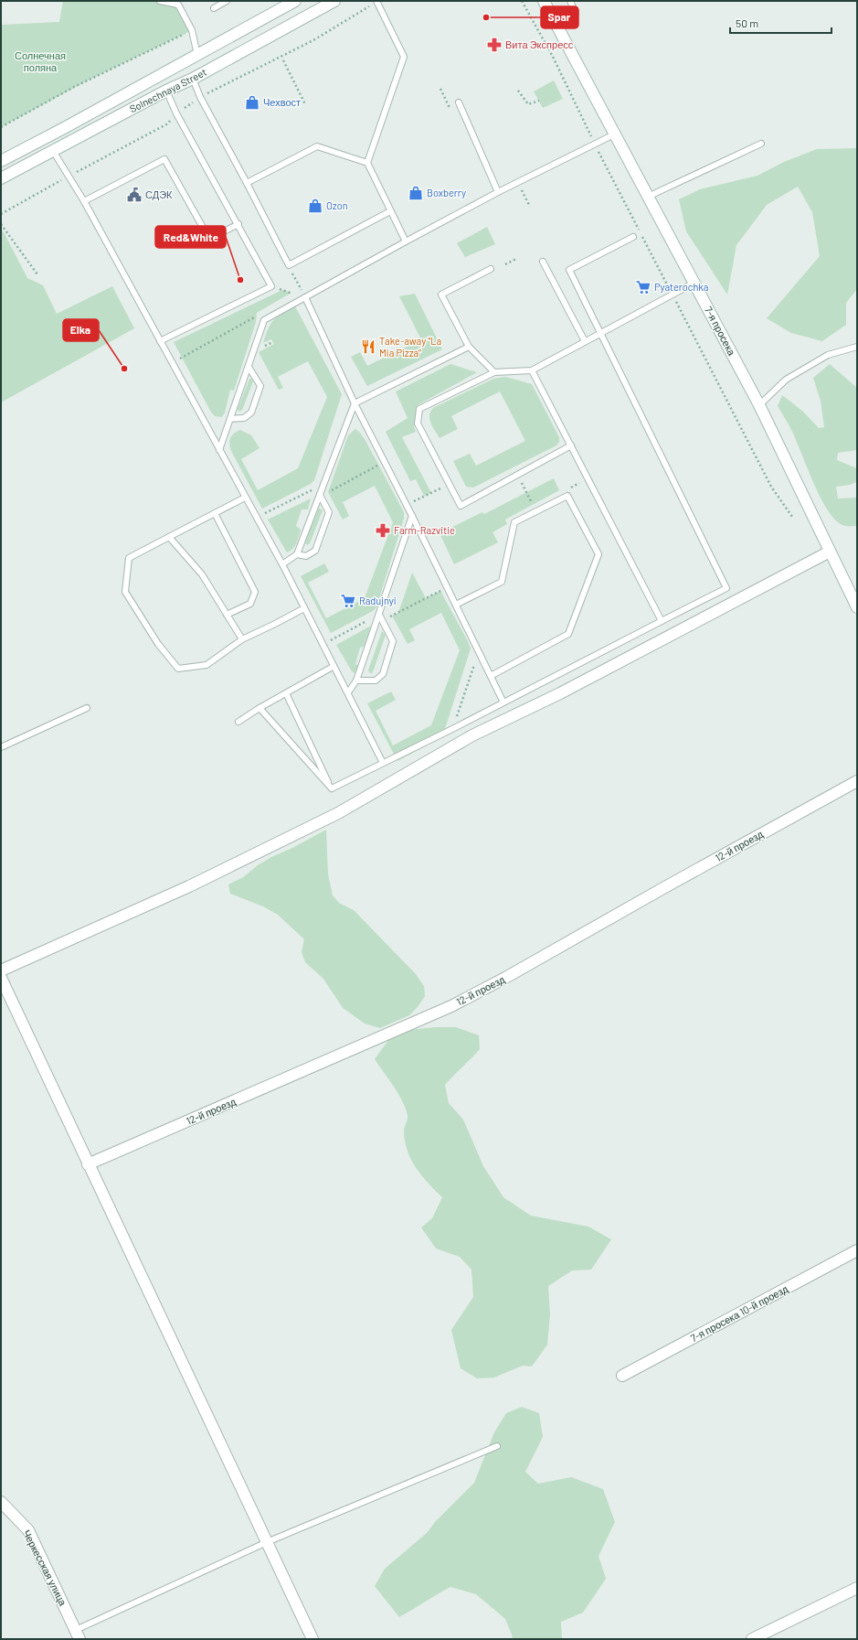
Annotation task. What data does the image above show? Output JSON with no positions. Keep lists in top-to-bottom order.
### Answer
{
  "streets": {
    "street": [
      "Solnechnaya Street",
      "7-я просека",
      "12-й проезд",
      "7-я просека 10-й проезд",
      "Черкесская улица"
    ]
  },
  "parks": ["Солнечная поляна"],
  "places": {
    "other": ["Spar", "Red&White", "Elka"],
    "pharmacy": ["Вита Экспресс", "Farm-Razvitie"],
    "shop": ["Чехвост", "Boxberry", "Ozon"],
    "public building": ["СДЭК"],
    "supermarket": ["Pyaterochka", "Radujnyi"],
    "restaurant": ["Take-away \"La Mia Pizza\""]
  },
  "scale_bar": "50 m"
}
